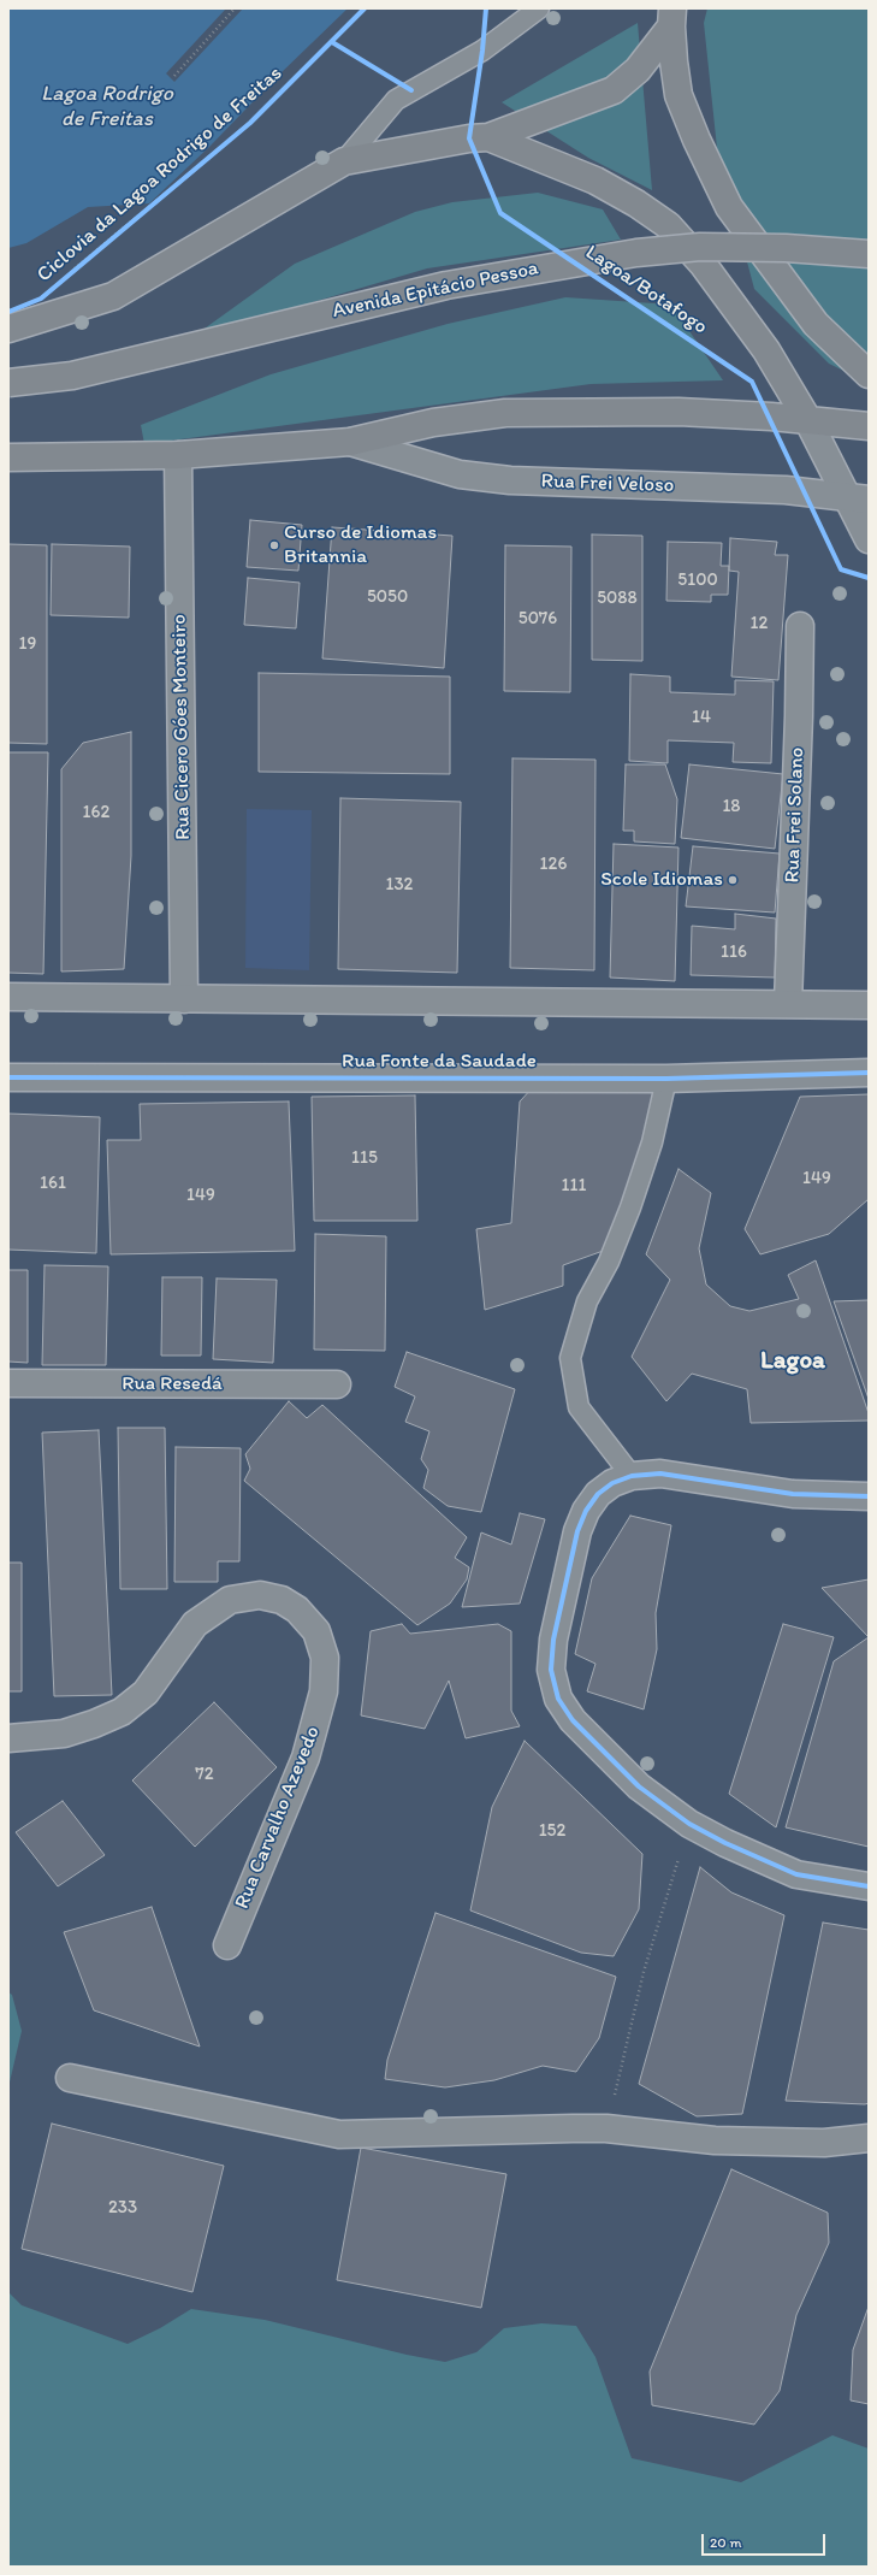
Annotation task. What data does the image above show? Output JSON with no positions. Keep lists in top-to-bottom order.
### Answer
{
  "streets": {
    "highway": ["Avenida Epitácio Pessoa"],
    "street": [
      "Rua Frei Veloso",
      "Rua Cicero Góes Monteiro",
      "Rua Frei Solano",
      "Rua Fonte da Saudade",
      "Rua Resedá",
      "Rua Carvalho Azevedo"
    ],
    "cycle path": ["Ciclovia da Lagoa Rodrigo de Freitas", "Lagoa/Botafogo"]
  },
  "districts": ["Lagoa"],
  "water": ["Lagoa Rodrigo de Freitas"],
  "places": ["Curso de Idiomas Britannia", "Scole Idiomas"],
  "house_numbers": [
    "5100",
    "5050",
    "5088",
    "5076",
    "12",
    "19",
    "14",
    "18",
    "162",
    "126",
    "132",
    "116",
    "115",
    "149",
    "161",
    "111",
    "149",
    "72",
    "152",
    "233"
  ],
  "scale_bar": "20 m"
}
